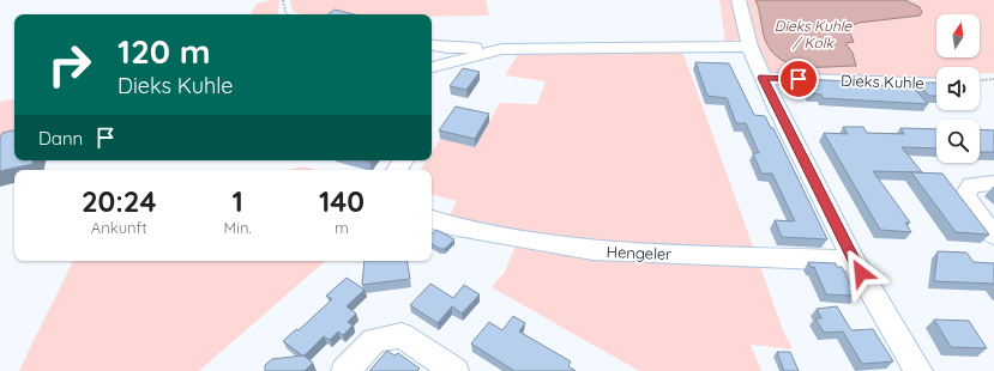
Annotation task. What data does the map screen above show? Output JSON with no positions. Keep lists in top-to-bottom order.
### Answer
{
  "streets": {
    "street": ["Dieks Kuhle", "Hengeler"]
  },
  "water": ["Dieks Kuhle / Kolk"],
  "north": "top",
  "page": {
    "turn": ["120 m", "Dieks Kuhle"],
    "then": "Dann",
    "eta": [
      "20:24",
      "Ankunft",
      "1",
      "Min.",
      "140",
      "m"
    ]
  }
}
